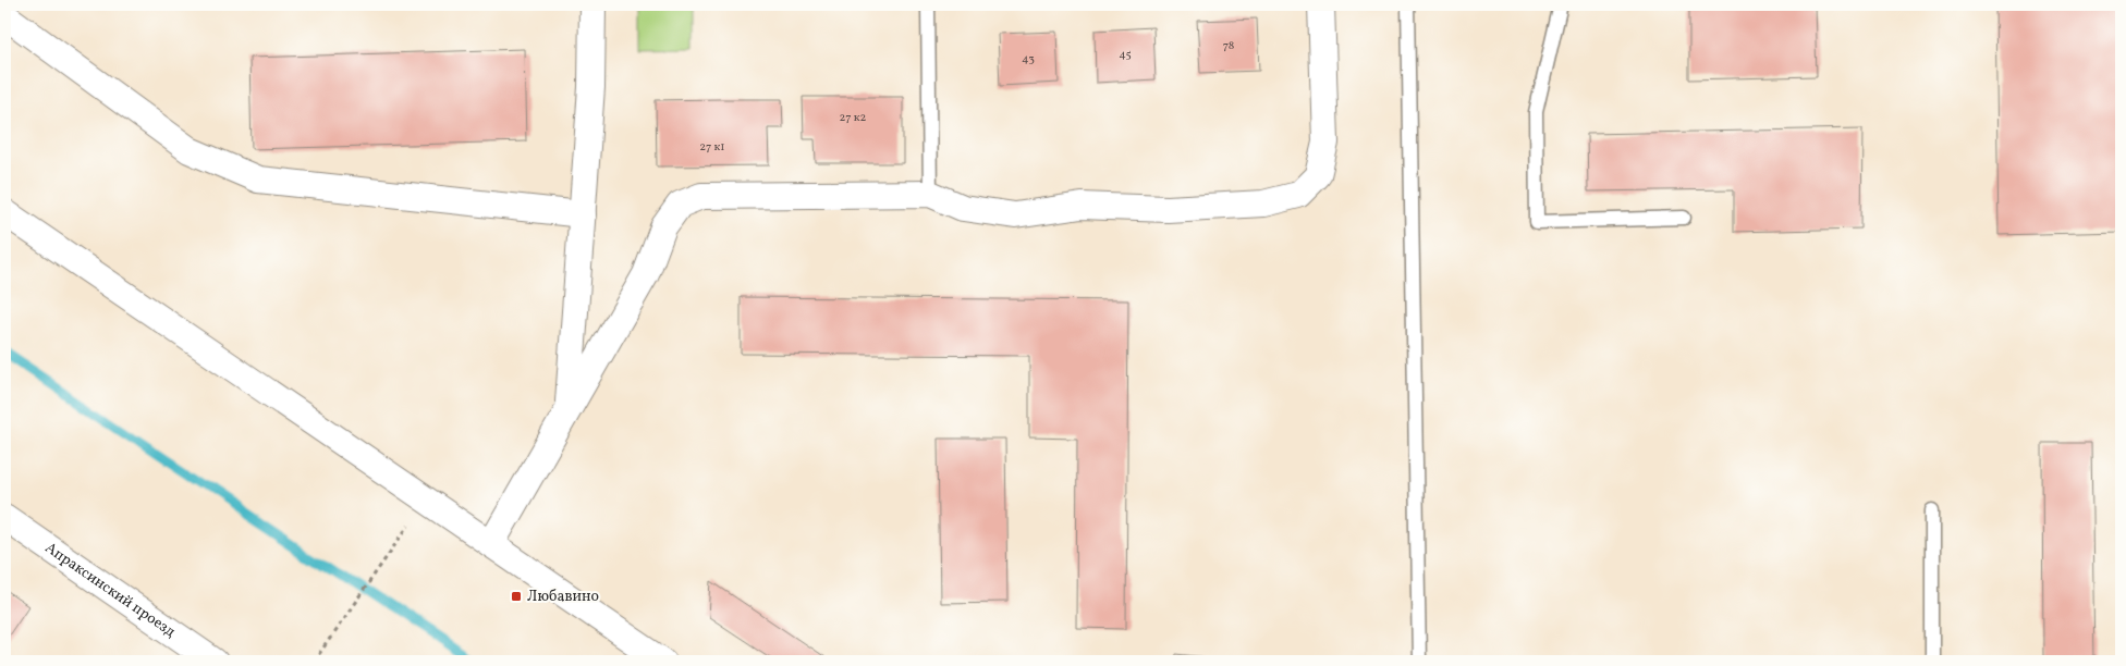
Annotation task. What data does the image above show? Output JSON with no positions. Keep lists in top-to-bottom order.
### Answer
{
  "streets": {
    "street": ["Апраксинский проезд"]
  },
  "places": {
    "transit": ["Любавино"]
  },
  "house_numbers": [
    "78",
    "45",
    "43",
    "27 к2",
    "27 к1"
  ]
}
